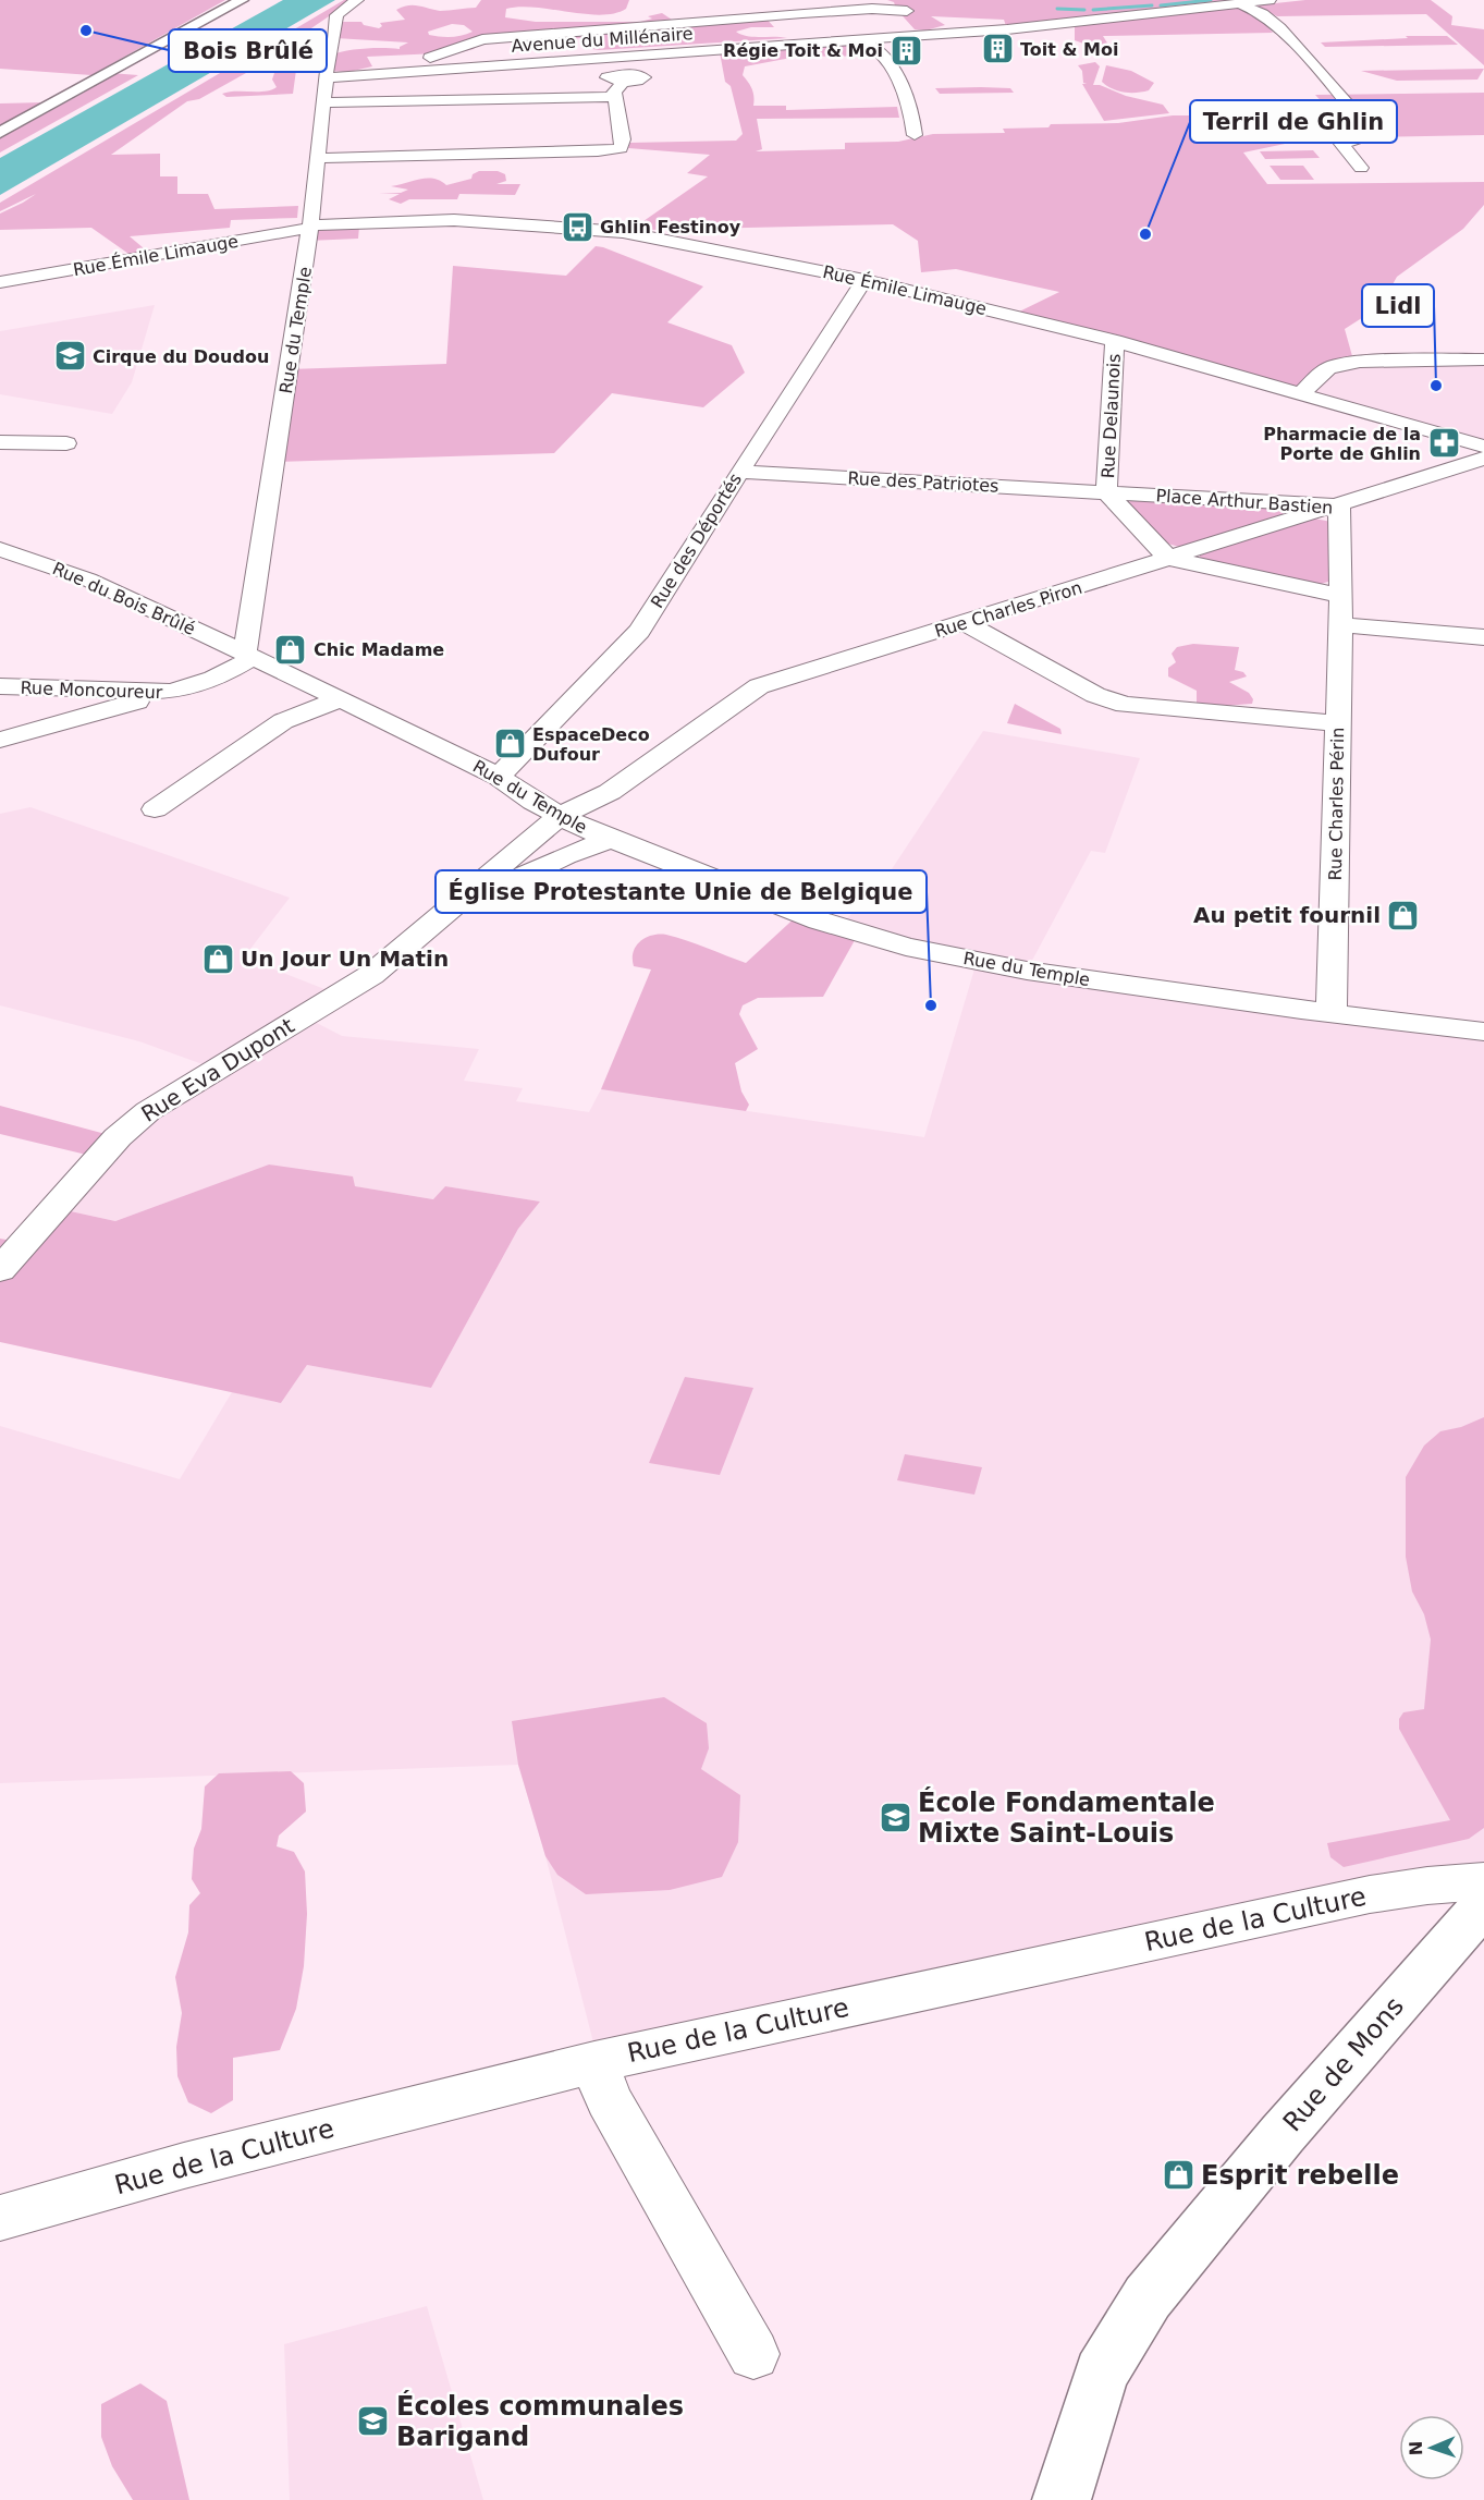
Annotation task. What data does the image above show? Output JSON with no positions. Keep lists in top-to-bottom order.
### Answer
{
  "streets": {
    "main road": ["Rue de Mons"],
    "street": [
      "Avenue du Millénaire",
      "Rue Émile Limauge",
      "Rue du Temple",
      "Rue Delaunois",
      "Rue des Patriotes",
      "Place Arthur Bastien",
      "Rue des Déportés",
      "Rue du Bois Brûlé",
      "Rue Charles Piron",
      "Rue Moncoureur",
      "Rue Charles Périn",
      "Rue Eva Dupont",
      "Rue de la Culture"
    ]
  },
  "crossings": [
    ["Avenue du Millénaire", "Rue du Temple"],
    ["Rue Émile Limauge", "Rue du Temple"],
    ["Rue Émile Limauge", "Rue Delaunois"],
    ["Rue Émile Limauge", "Rue des Déportés"],
    ["Rue du Temple", "Rue des Déportés"],
    ["Rue du Temple", "Rue du Bois Brûlé"],
    ["Rue du Temple", "Rue Charles Piron"],
    ["Rue du Temple", "Rue Moncoureur"],
    ["Rue du Temple", "Rue Charles Périn"],
    ["Rue Delaunois", "Rue des Patriotes"],
    ["Rue Delaunois", "Place Arthur Bastien"],
    ["Rue des Patriotes", "Place Arthur Bastien"],
    ["Rue des Patriotes", "Rue des Déportés"],
    ["Place Arthur Bastien", "Rue Charles Piron"],
    ["Place Arthur Bastien", "Rue Charles Périn"],
    ["Rue du Bois Brûlé", "Rue Moncoureur"],
    ["Rue Charles Piron", "Rue Eva Dupont"]
  ],
  "places": {
    "other": [
      "Bois Brûlé",
      "Terril de Ghlin",
      "Lidl",
      "Église Protestante Unie de Belgique"
    ],
    "building": ["Toit & Moi", "Régie Toit & Moi"],
    "bus stop": ["Ghlin Festinoy"],
    "school or university": ["Cirque du Doudou", "École Fondamentale Mixte Saint-Louis", "Écoles communales Barigand"],
    "pharmacy": ["Pharmacie de la Porte de Ghlin"],
    "shop": [
      "Chic Madame",
      "EspaceDeco Dufour",
      "Au petit fournil",
      "Un Jour Un Matin",
      "Esprit rebelle"
    ]
  },
  "north": "left"
}
